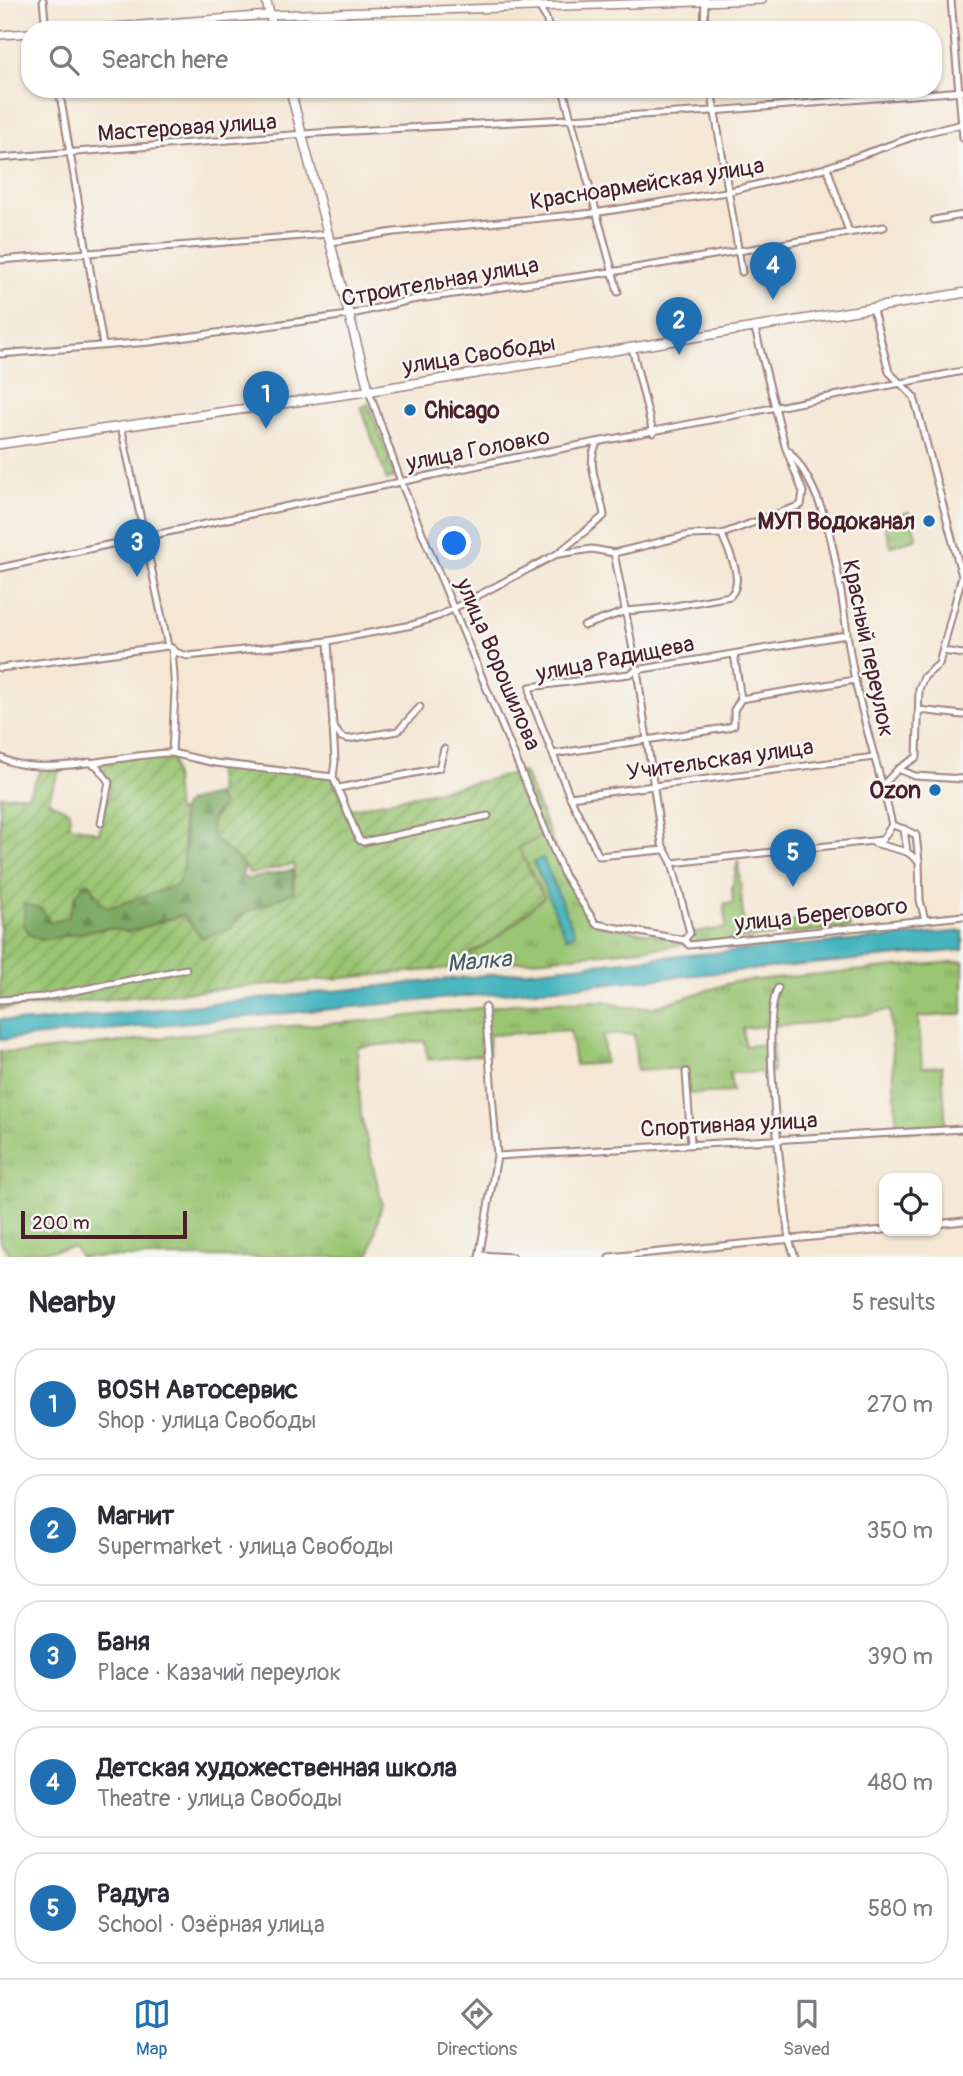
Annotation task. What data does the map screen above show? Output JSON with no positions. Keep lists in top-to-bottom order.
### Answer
{
  "streets": {
    "main road": ["улица Свободы", "улица Ворошилова"],
    "street": [
      "Мастеровая улица",
      "Красноармейская улица",
      "Строительная улица",
      "улица Головко",
      "Красный переулок",
      "улица Радищева",
      "Учительская улица",
      "улица Берегового",
      "Спортивная улица"
    ]
  },
  "crossings": [
    ["Мастеровая улица", "улица Ворошилова"],
    ["Красноармейская улица", "улица Ворошилова"],
    ["Строительная улица", "улица Ворошилова"],
    ["улица Свободы", "Красный переулок"],
    ["улица Свободы", "улица Ворошилова"],
    ["улица Головко", "Красный переулок"],
    ["улица Головко", "улица Ворошилова"],
    ["Красный переулок", "улица Радищева"],
    ["Красный переулок", "Учительская улица"],
    ["улица Радищева", "Учительская улица"],
    ["улица Ворошилова", "улица Берегового"]
  ],
  "water": ["Малка"],
  "places": ["Chicago", "МУП Водоканал", "Ozon"],
  "scale_bar": "200 m",
  "page": {
    "search": "Search here",
    "pins": [
      "4",
      "2",
      "1",
      "3",
      "5"
    ],
    "scale": "200 m",
    "heading": ["Nearby", "5 results"],
    "list": [
      {
        "mark": "1",
        "name": "BOSH Автосервис",
        "note": "Shop · улица Свободы",
        "value": "270 m"
      },
      {
        "mark": "2",
        "name": "Магнит",
        "note": "Supermarket · улица Свободы",
        "value": "350 m"
      },
      {
        "mark": "3",
        "name": "Баня",
        "note": "Place · Казачий переулок",
        "value": "390 m"
      },
      {
        "mark": "4",
        "name": "Детская художественная школа",
        "note": "Theatre · улица Свободы",
        "value": "480 m"
      },
      {
        "mark": "5",
        "name": "Радуга",
        "note": "School · Озёрная улица",
        "value": "580 m"
      }
    ],
    "nav": ["Map", "Directions", "Saved"]
  }
}
